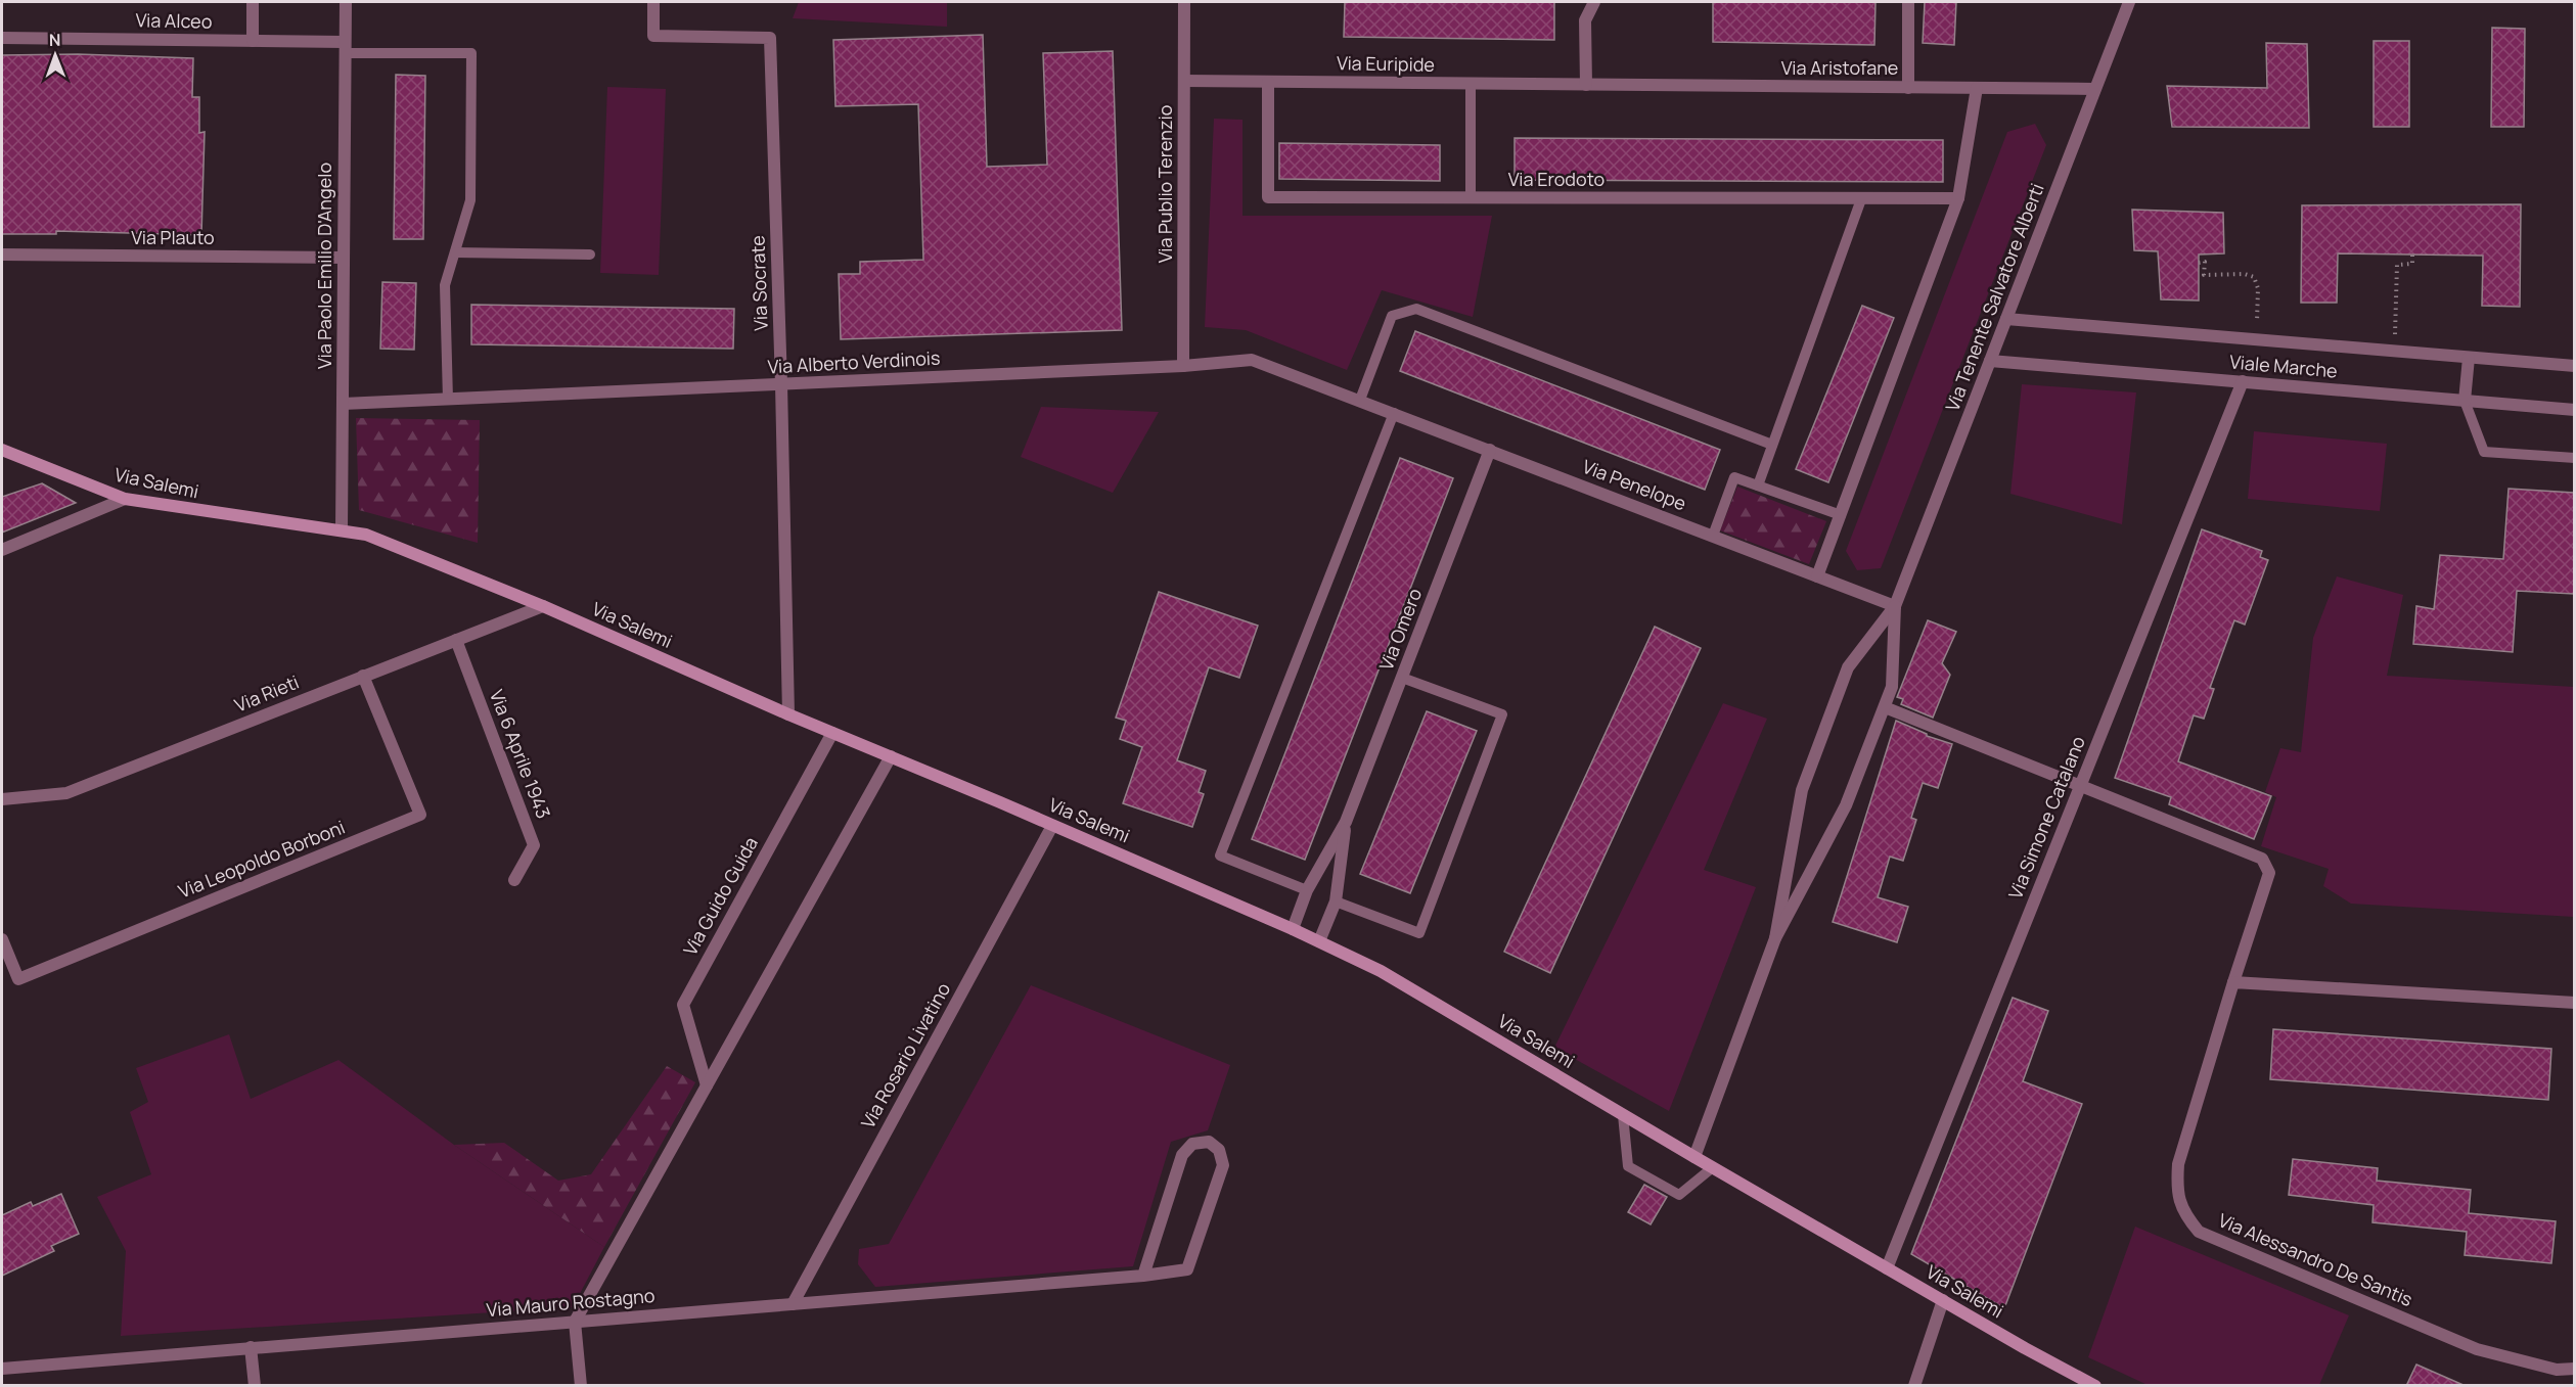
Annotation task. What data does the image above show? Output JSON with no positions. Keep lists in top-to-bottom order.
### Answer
{
  "streets": {
    "street": [
      "Via Alceo",
      "Via Euripide",
      "Via Aristofane",
      "Via Erodoto",
      "Via Publio Terenzio",
      "Via Plauto",
      "Via Paolo Emilio D'Angelo",
      "Via Socrate",
      "Via Tenente Salvatore Alberti",
      "Via Alberto Verdinois",
      "Viale Marche",
      "Via Salemi",
      "Via Penelope",
      "Via Omero",
      "Via Rieti",
      "Via 6 Aprile 1943",
      "Via Simone Catalano",
      "Via Leopoldo Borboni",
      "Via Guido Guida",
      "Via Rosario Livatino",
      "Via Alessandro De Santis",
      "Via Mauro Rostagno"
    ]
  },
  "crossings": [
    ["Via Alceo", "Via Paolo Emilio D'Angelo"],
    ["Via Euripide", "Via Aristofane"],
    ["Via Euripide", "Via Erodoto"],
    ["Via Euripide", "Via Publio Terenzio"],
    ["Via Aristofane", "Via Tenente Salvatore Alberti"],
    ["Via Publio Terenzio", "Via Alberto Verdinois"],
    ["Via Plauto", "Via Paolo Emilio D'Angelo"],
    ["Via Paolo Emilio D'Angelo", "Via Alberto Verdinois"],
    ["Via Paolo Emilio D'Angelo", "Via Salemi"],
    ["Via Socrate", "Via Alberto Verdinois"],
    ["Via Socrate", "Via Salemi"],
    ["Via Tenente Salvatore Alberti", "Viale Marche"],
    ["Via Tenente Salvatore Alberti", "Via Salemi"],
    ["Via Tenente Salvatore Alberti", "Via Penelope"],
    ["Via Tenente Salvatore Alberti", "Via Alessandro De Santis"],
    ["Via Alberto Verdinois", "Via Penelope"],
    ["Viale Marche", "Via Simone Catalano"],
    ["Via Salemi", "Via Rieti"],
    ["Via Salemi", "Via Simone Catalano"],
    ["Via Salemi", "Via Guido Guida"],
    ["Via Salemi", "Via Rosario Livatino"],
    ["Via Penelope", "Via Omero"],
    ["Via Rieti", "Via 6 Aprile 1943"],
    ["Via Rieti", "Via Leopoldo Borboni"],
    ["Via Simone Catalano", "Via Alessandro De Santis"],
    ["Via Rosario Livatino", "Via Mauro Rostagno"]
  ],
  "north": "top"
}
